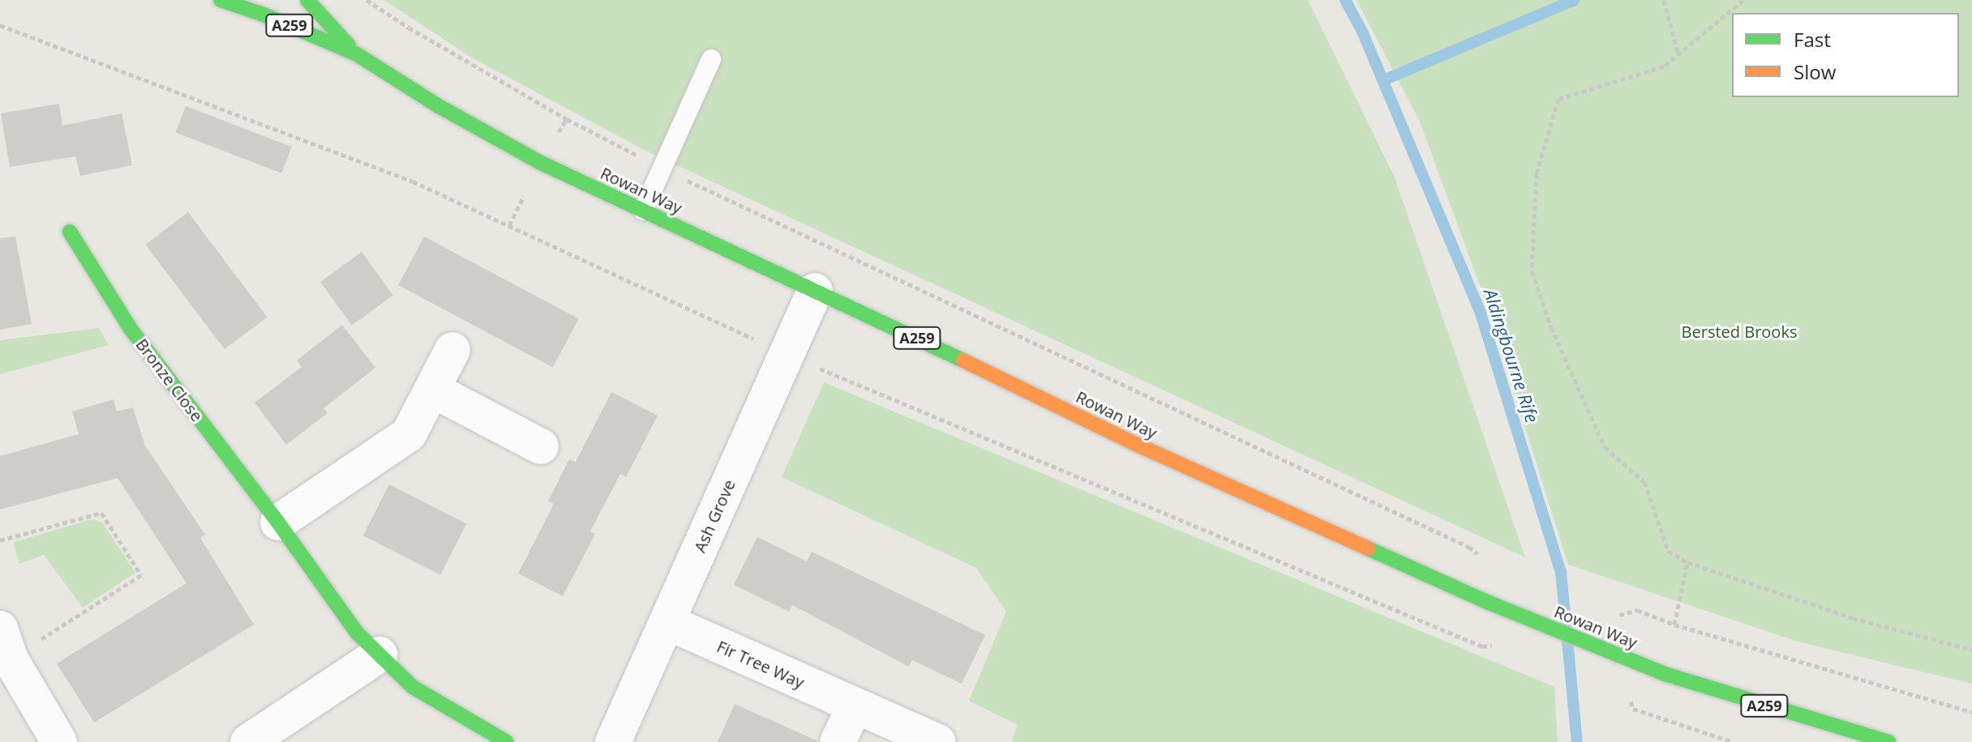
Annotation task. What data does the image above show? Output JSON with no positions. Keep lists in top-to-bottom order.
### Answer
{
  "streets": {
    "main road": ["A259", "Rowan Way", "Bronze Close"],
    "street": ["Ash Grove", "Fir Tree Way"]
  },
  "crossings": [
    ["Rowan Way", "Ash Grove"],
    ["Ash Grove", "Fir Tree Way"]
  ],
  "water": ["Aldingbourne Rife"],
  "parks": ["Bersted Brooks"],
  "legend": ["Fast", "Slow"]
}
